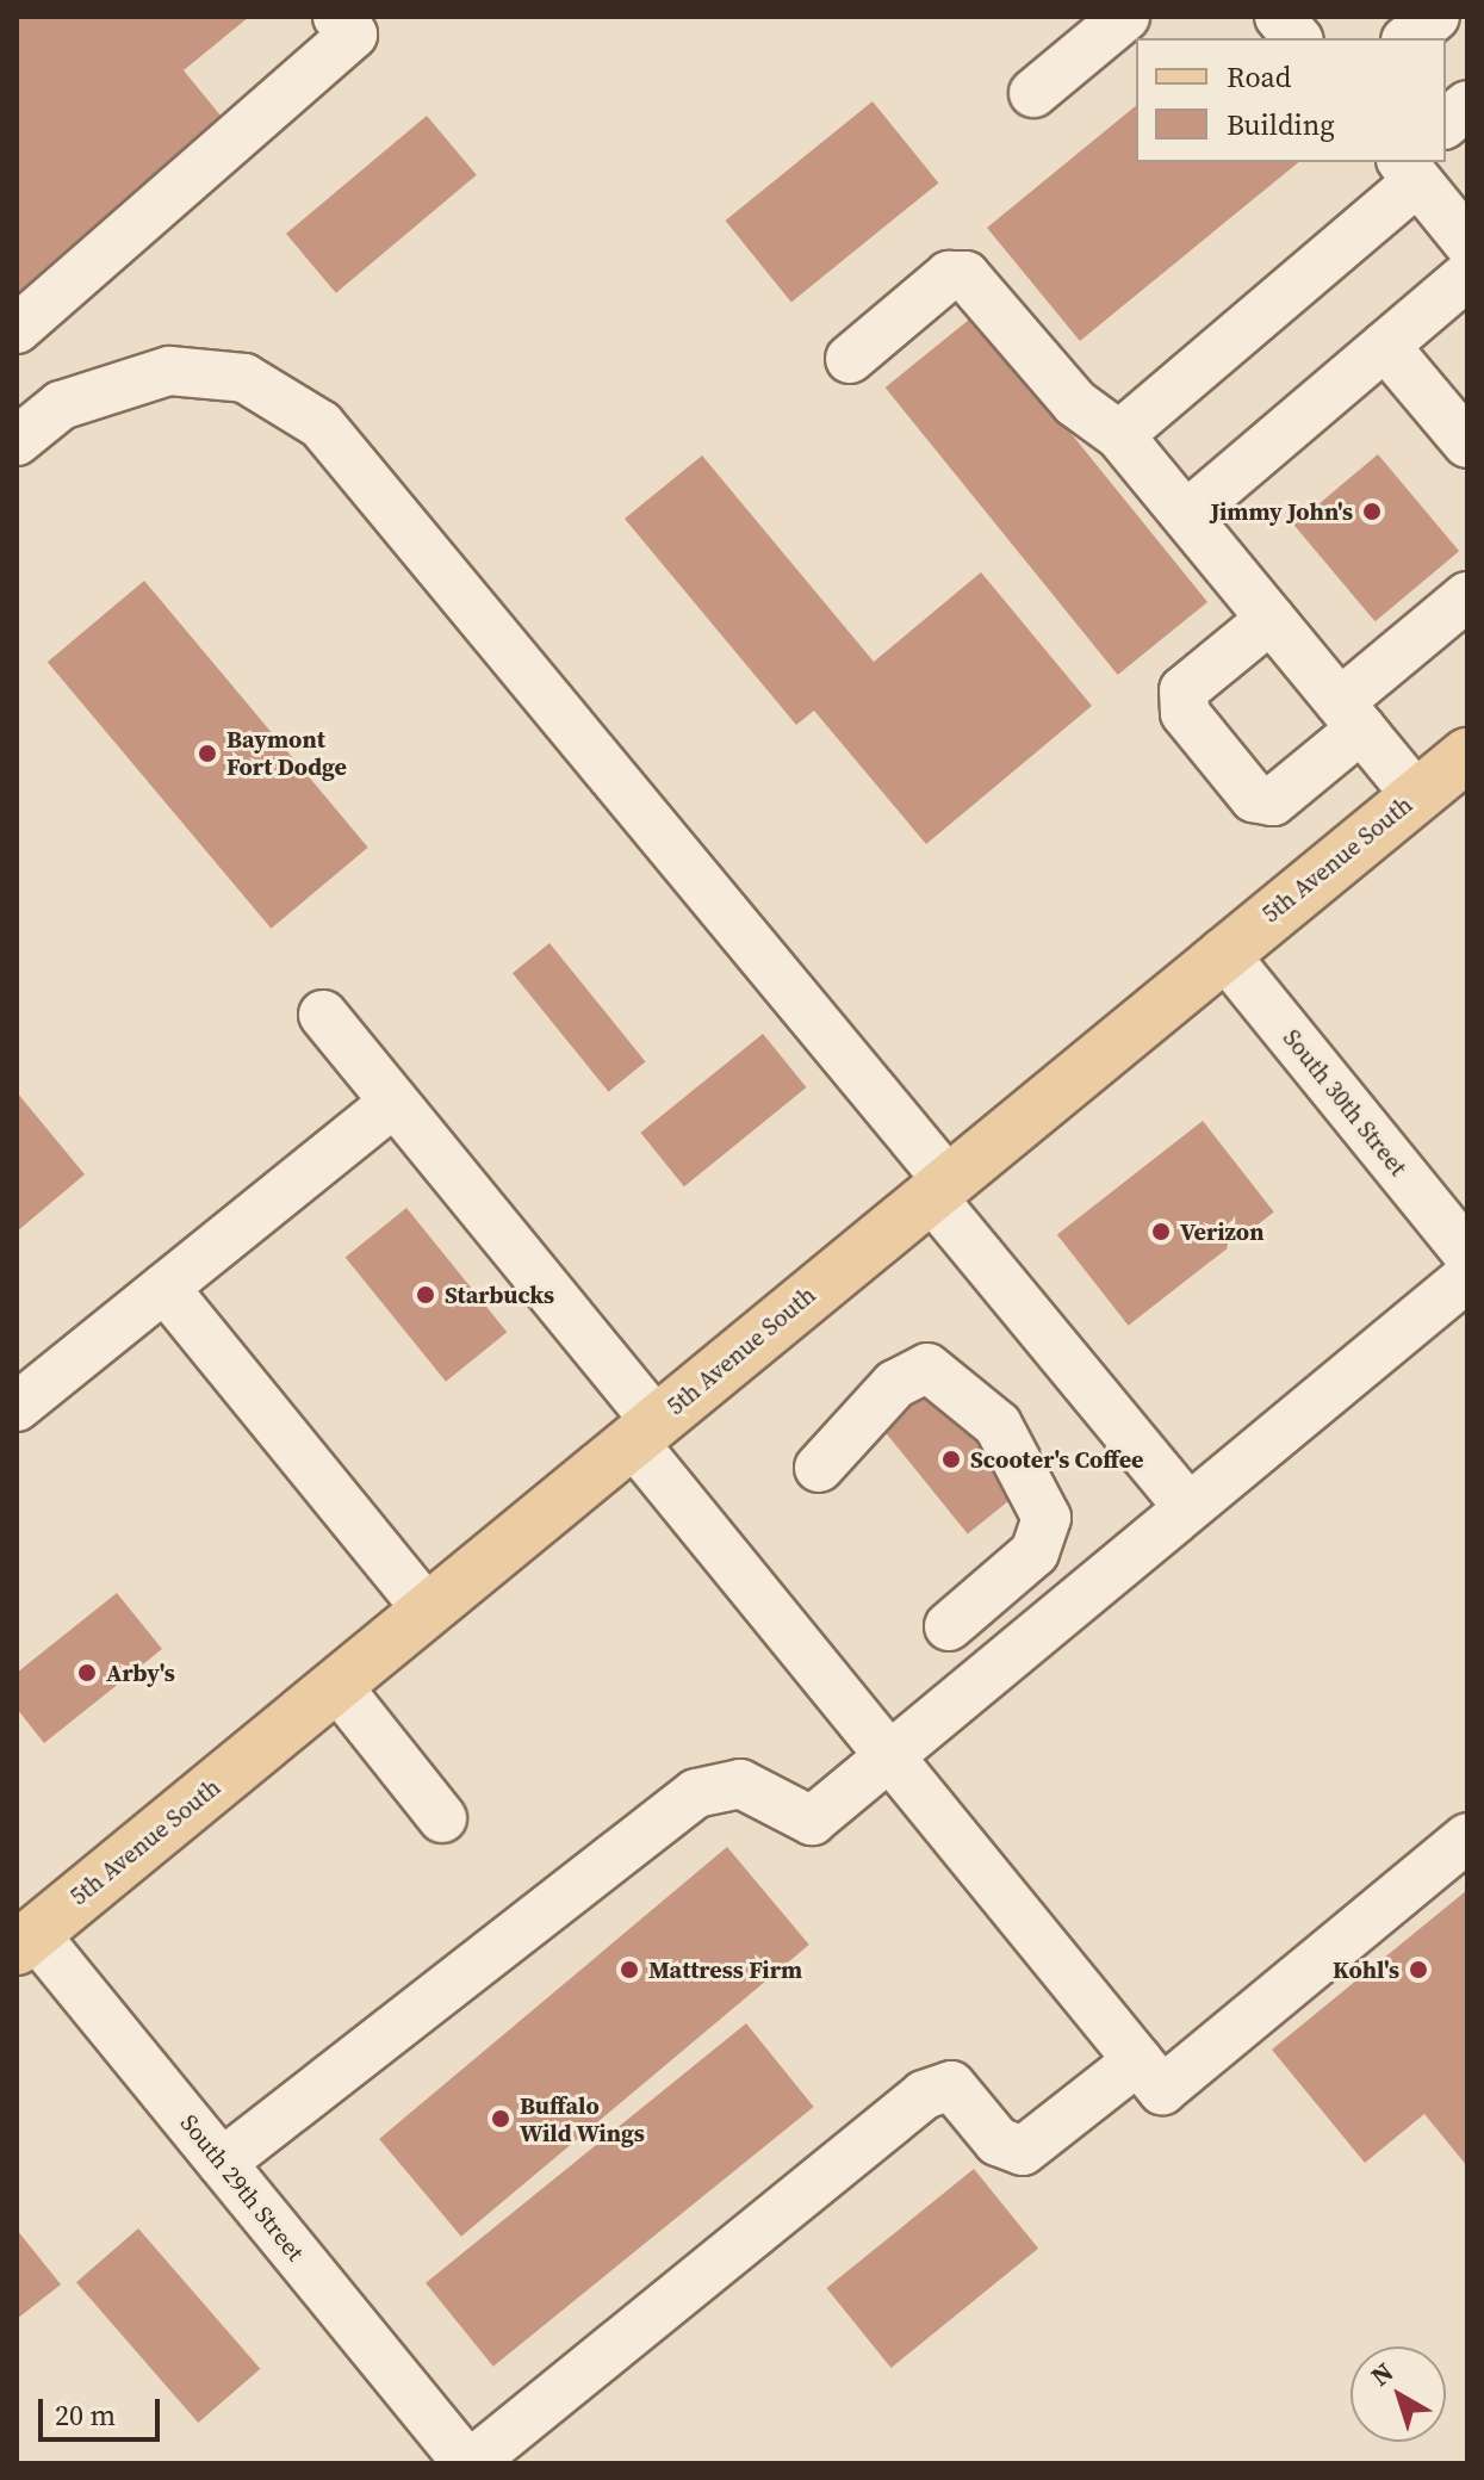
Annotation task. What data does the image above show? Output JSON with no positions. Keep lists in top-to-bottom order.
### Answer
{
  "streets": {
    "main road": ["5th Avenue South"],
    "street": ["South 30th Street", "South 29th Street"]
  },
  "crossings": [
    ["5th Avenue South", "South 30th Street"],
    ["5th Avenue South", "South 29th Street"]
  ],
  "places": [
    "Jimmy John's",
    "Baymont Fort Dodge",
    "Verizon",
    "Starbucks",
    "Scooter's Coffee",
    "Arby's",
    "Mattress Firm",
    "Kohl's",
    "Buffalo Wild Wings"
  ],
  "legend": ["Road", "Building"],
  "scale_bar": "20 m",
  "north": "top left"
}
